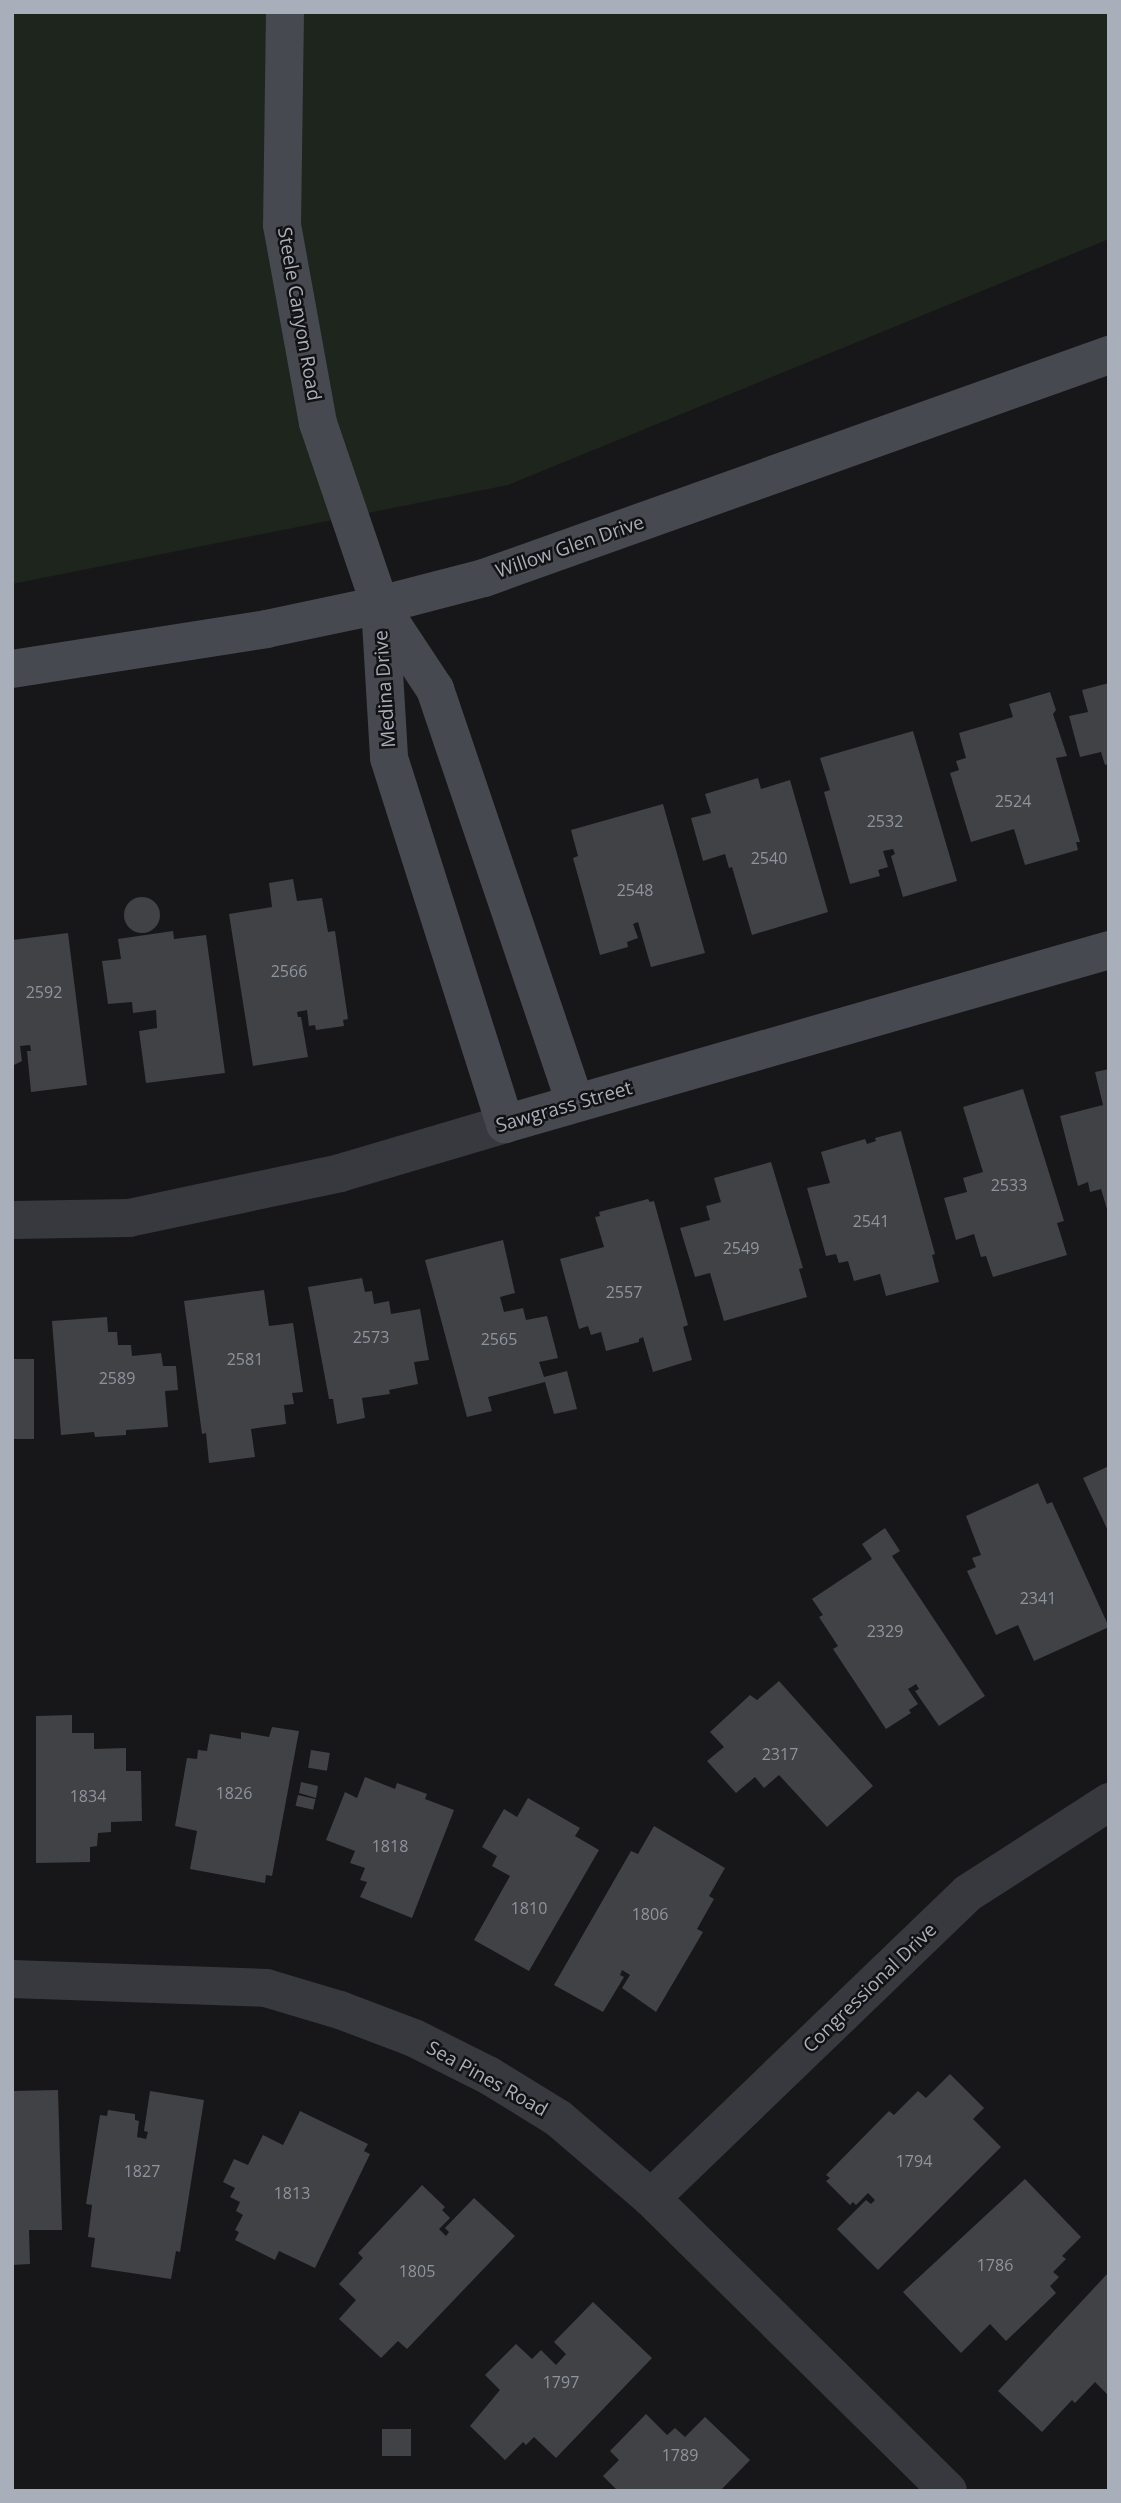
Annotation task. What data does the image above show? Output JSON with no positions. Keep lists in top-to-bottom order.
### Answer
{
  "streets": {
    "street": [
      "Steele Canyon Road",
      "Willow Glen Drive",
      "Medina Drive",
      "Sawgrass Street",
      "Congressional Drive",
      "Sea Pines Road"
    ]
  },
  "crossings": [
    ["Steele Canyon Road", "Willow Glen Drive"],
    ["Steele Canyon Road", "Medina Drive"],
    ["Willow Glen Drive", "Medina Drive"],
    ["Medina Drive", "Sawgrass Street"],
    ["Congressional Drive", "Sea Pines Road"]
  ],
  "house_numbers": [
    "2524",
    "2532",
    "2540",
    "2548",
    "2566",
    "2592",
    "2533",
    "2541",
    "2549",
    "2557",
    "2573",
    "2565",
    "2581",
    "2589",
    "2341",
    "2329",
    "2317",
    "1826",
    "1834",
    "1818",
    "1810",
    "1806",
    "1794",
    "1827",
    "1813",
    "1786",
    "1805",
    "1797",
    "1789"
  ]
}
